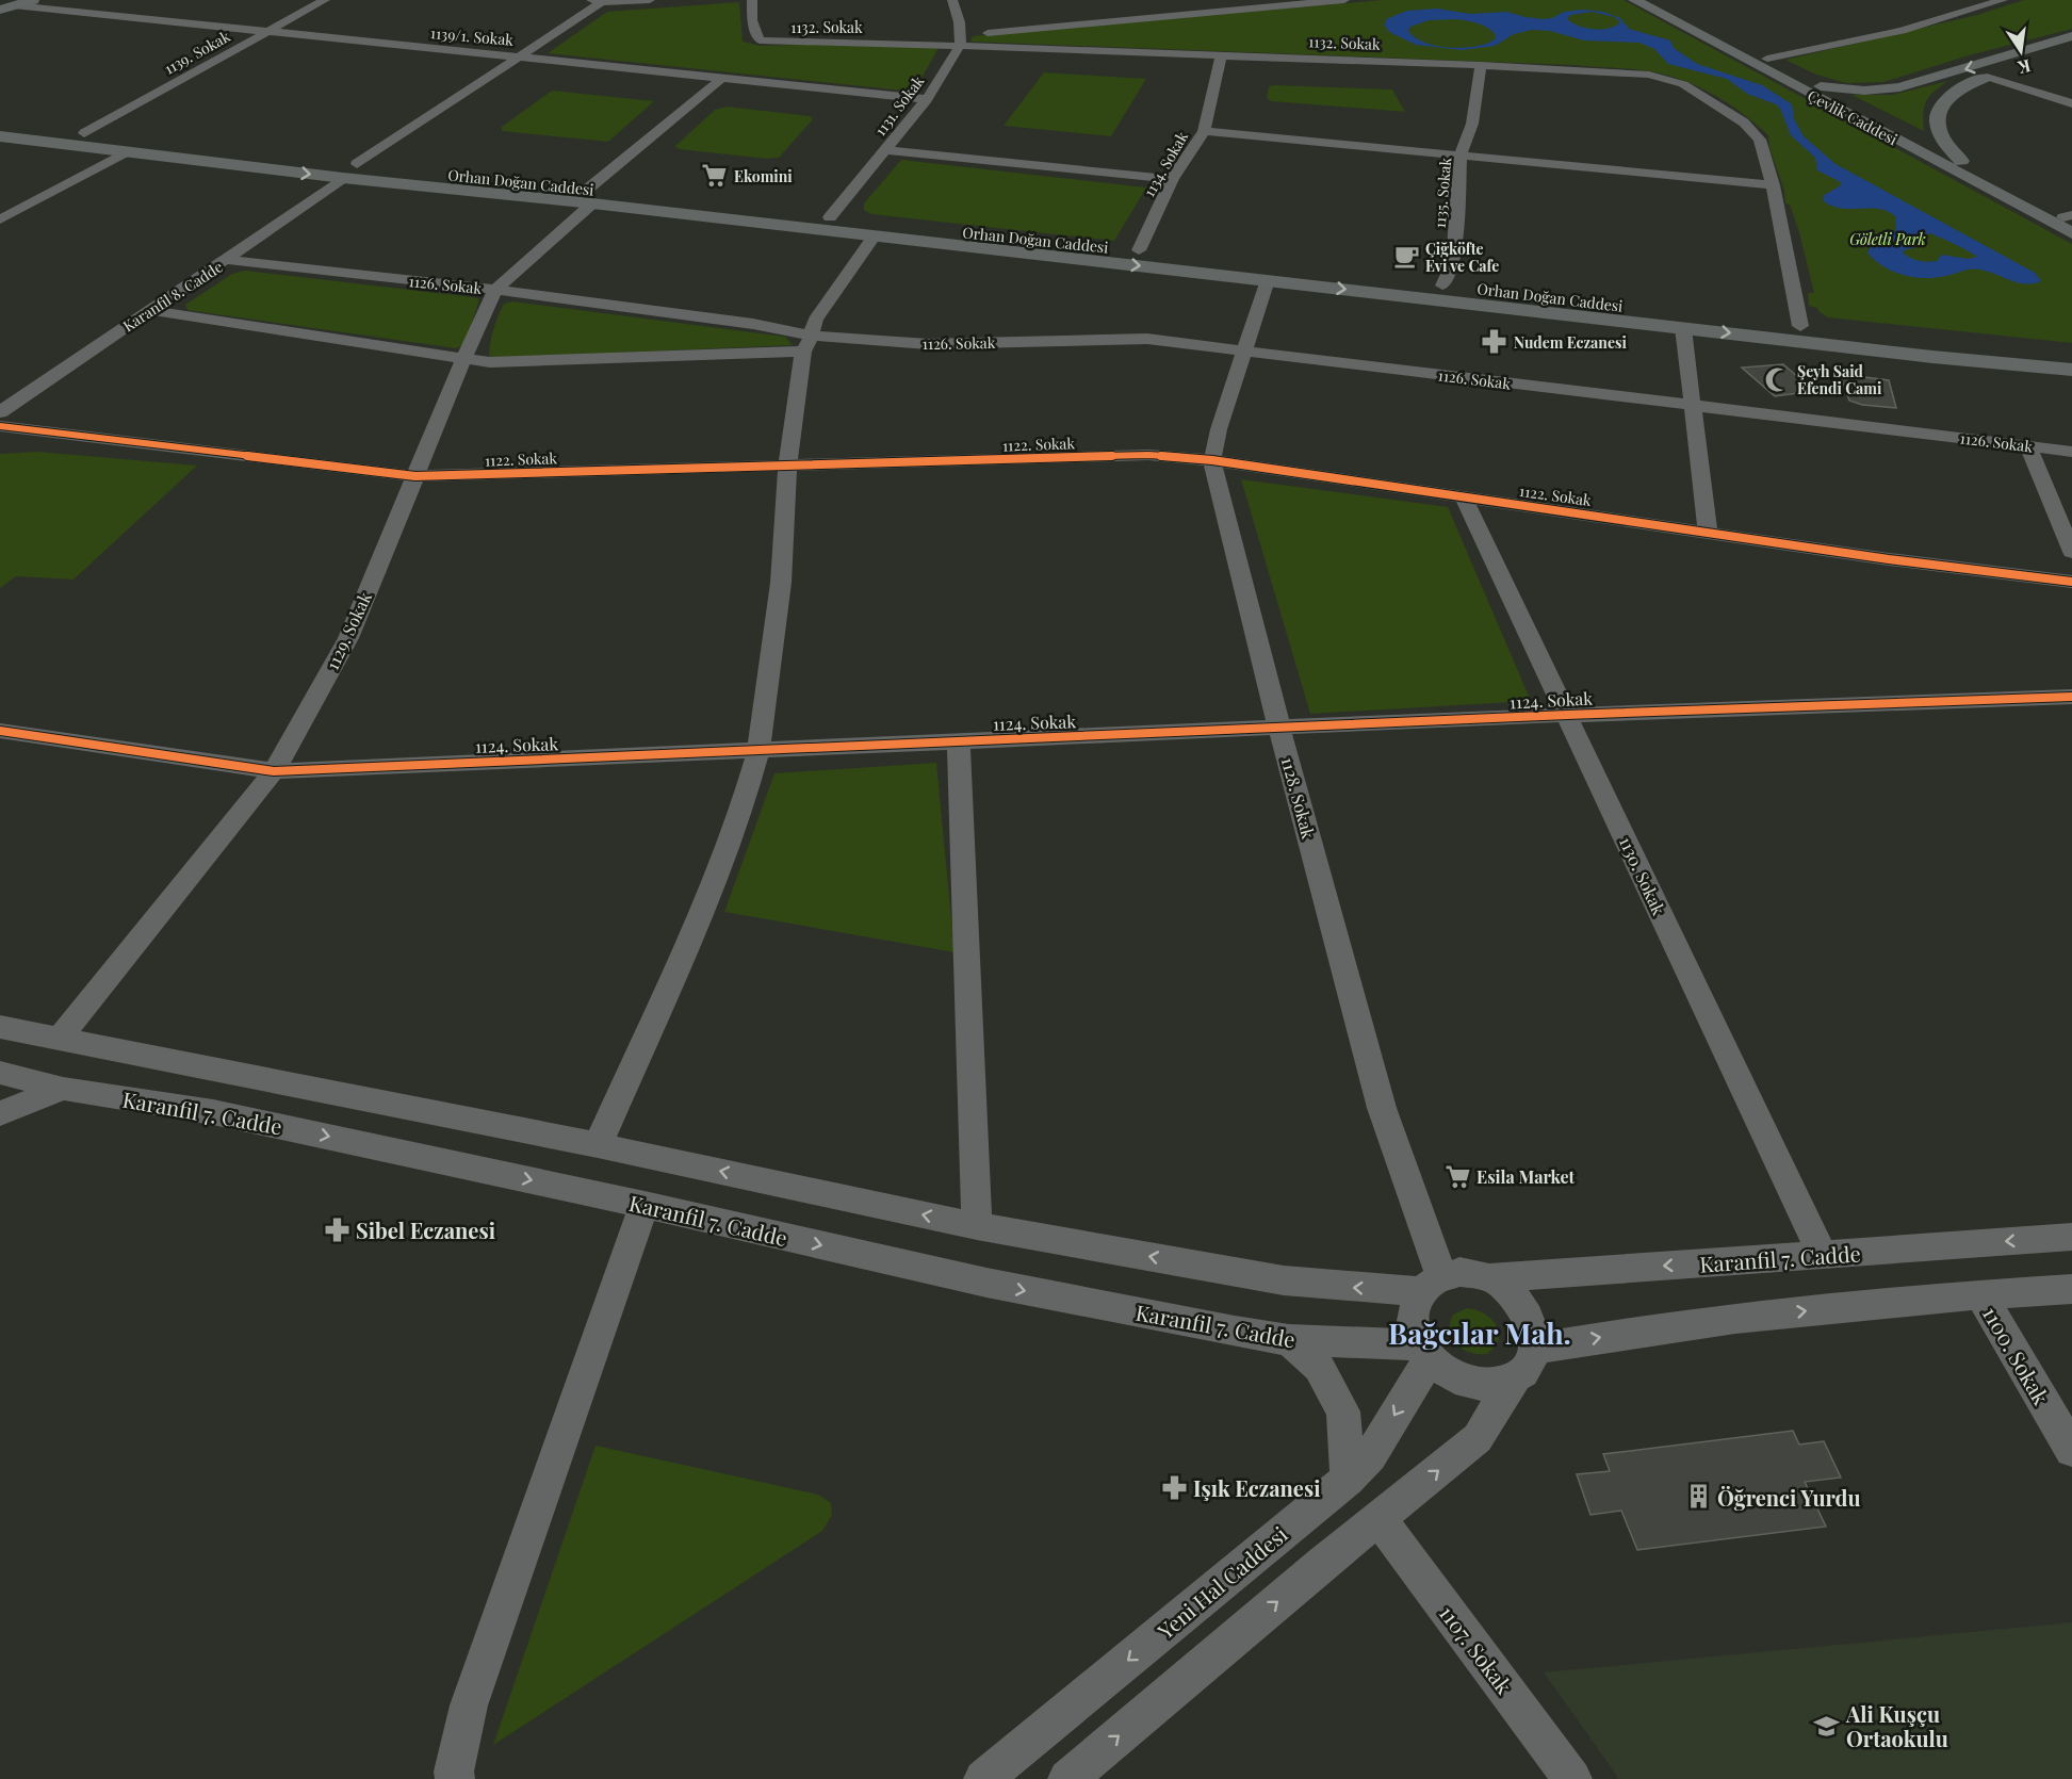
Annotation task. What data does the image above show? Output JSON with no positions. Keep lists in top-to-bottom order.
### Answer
{
  "streets": {
    "main road": ["Çevlik Caddesi", "Orhan Doğan Caddesi"],
    "street": [
      "1132. Sokak",
      "1139/1. Sokak",
      "1139. Sokak",
      "1131. Sokak",
      "1134. Sokak",
      "1135. Sokak",
      "1126. Sokak",
      "Karanfil 8. Cadde",
      "1122. Sokak",
      "1129. Sokak",
      "1124. Sokak",
      "1128. Sokak",
      "1130. Sokak",
      "Karanfil 7. Cadde",
      "1100. Sokak",
      "Yeni Hal Caddesi",
      "1107. Sokak"
    ]
  },
  "crossings": [
    ["1132. Sokak", "1131. Sokak"],
    ["1132. Sokak", "1134. Sokak"],
    ["1132. Sokak", "Orhan Doğan Caddesi"],
    ["1132. Sokak", "1135. Sokak"],
    ["1139/1. Sokak", "1139. Sokak"],
    ["1139/1. Sokak", "1131. Sokak"],
    ["1139. Sokak", "Orhan Doğan Caddesi"],
    ["1131. Sokak", "Orhan Doğan Caddesi"],
    ["1134. Sokak", "Orhan Doğan Caddesi"],
    ["Orhan Doğan Caddesi", "1135. Sokak"],
    ["Orhan Doğan Caddesi", "1129. Sokak"],
    ["1126. Sokak", "Karanfil 8. Cadde"],
    ["1126. Sokak", "1129. Sokak"],
    ["1126. Sokak", "1128. Sokak"],
    ["1122. Sokak", "1129. Sokak"],
    ["1122. Sokak", "1128. Sokak"],
    ["1122. Sokak", "1130. Sokak"],
    ["1129. Sokak", "1124. Sokak"],
    ["1124. Sokak", "1128. Sokak"],
    ["1124. Sokak", "1130. Sokak"],
    ["1128. Sokak", "Karanfil 7. Cadde"],
    ["1128. Sokak", "Yeni Hal Caddesi"],
    ["1130. Sokak", "Karanfil 7. Cadde"],
    ["Karanfil 7. Cadde", "Yeni Hal Caddesi"]
  ],
  "districts": ["Bağcılar Mah."],
  "parks": ["Göletli Park"],
  "places": {
    "supermarket": ["Ekomini", "Esila Market"],
    "cafe": ["Çiğköfte Evi ve Cafe"],
    "pharmacy": ["Nudem Eczanesi", "Sibel Eczanesi", "Işık Eczanesi"],
    "mosque": ["Şeyh Said Efendi Cami"],
    "building": ["Öğrenci Yurdu"],
    "school or university": ["Ali Kuşçu Ortaokulu"]
  },
  "north": "bottom"
}
